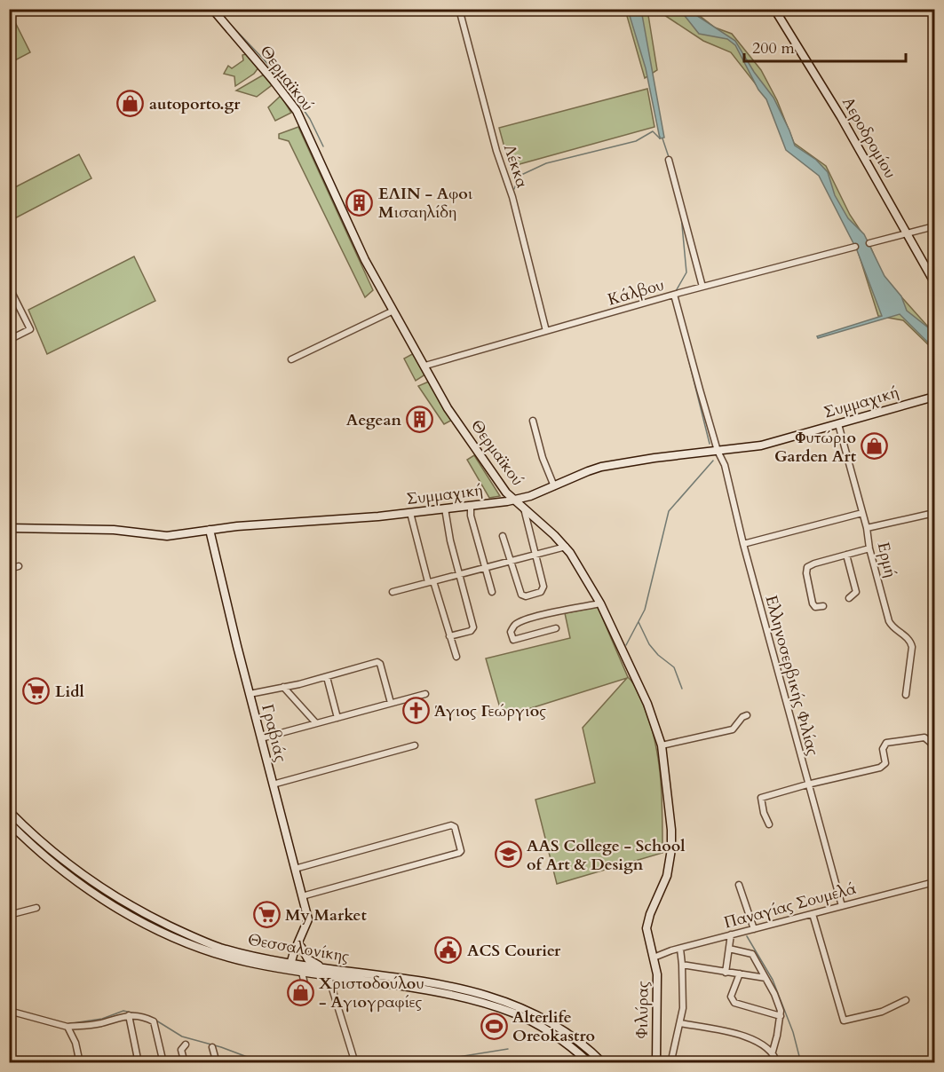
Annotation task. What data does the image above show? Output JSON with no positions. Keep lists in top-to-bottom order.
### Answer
{
  "streets": {
    "street": [
      "Θερμαϊκού",
      "Αεροδρομίου",
      "Λέκκα",
      "Κάλβου",
      "Συμμαχική",
      "Ερμή",
      "Ελληνοσερβικής Φιλίας",
      "Γραβιάς",
      "Παναγίας Σουμελά",
      "Θεσσαλονίκης",
      "Φιλύρας"
    ]
  },
  "crossings": [
    ["Θερμαϊκού", "Κάλβου"],
    ["Θερμαϊκού", "Συμμαχική"],
    ["Θερμαϊκού", "Παναγίας Σουμελά"],
    ["Θερμαϊκού", "Φιλύρας"],
    ["Λέκκα", "Κάλβου"],
    ["Κάλβου", "Ελληνοσερβικής Φιλίας"],
    ["Συμμαχική", "Ερμή"],
    ["Συμμαχική", "Ελληνοσερβικής Φιλίας"],
    ["Συμμαχική", "Γραβιάς"],
    ["Ελληνοσερβικής Φιλίας", "Παναγίας Σουμελά"],
    ["Γραβιάς", "Θεσσαλονίκης"],
    ["Παναγίας Σουμελά", "Φιλύρας"]
  ],
  "places": {
    "shop": ["autoporto.gr", "Φυτώριο Garden Art", "Χριστοδούλου - Αγιογραφίες"],
    "building": ["ΕΛΙΝ - Αφοι Μισαηλίδη", "Aegean"],
    "supermarket": ["Lidl", "My Market"],
    "church": ["Άγιος Γεώργιος"],
    "school or university": ["AAS College - School of Art & Design"],
    "public building": ["ACS Courier"],
    "sports": ["Alterlife Oreokastro"]
  },
  "scale_bar": "200 m"
}
